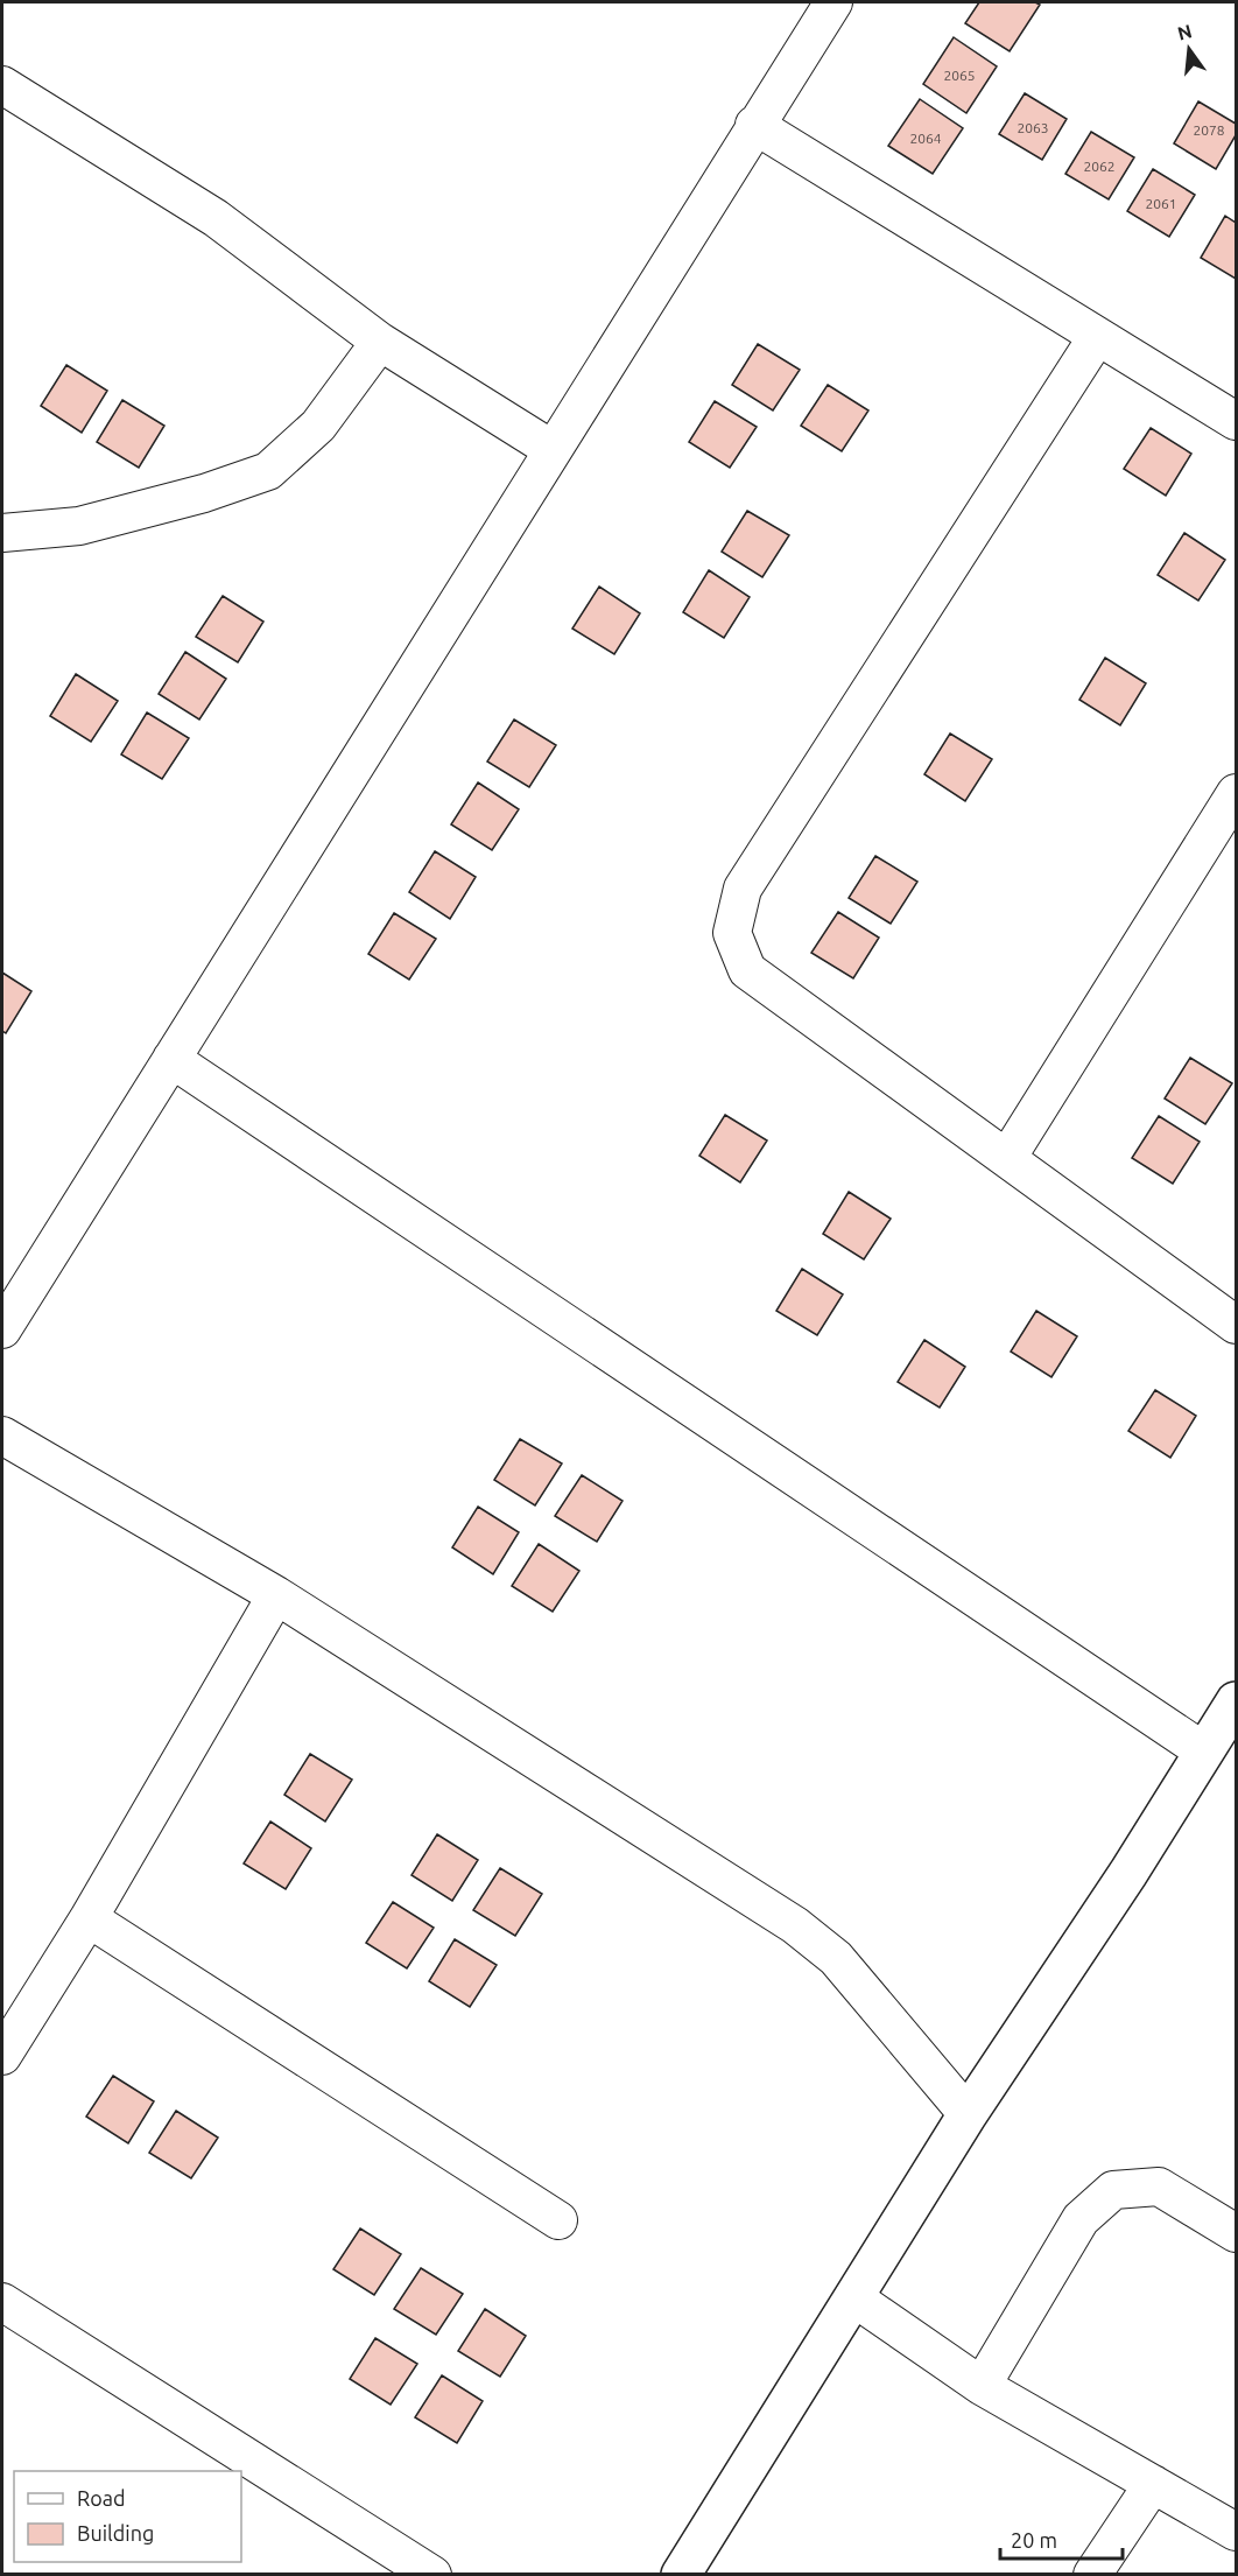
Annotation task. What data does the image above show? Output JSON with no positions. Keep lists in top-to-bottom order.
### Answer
{
  "house_numbers": [
    "2065",
    "2063",
    "2078",
    "2064",
    "2062",
    "2061"
  ],
  "legend": ["Road", "Building"],
  "scale_bar": "20 m",
  "north": "top"
}
